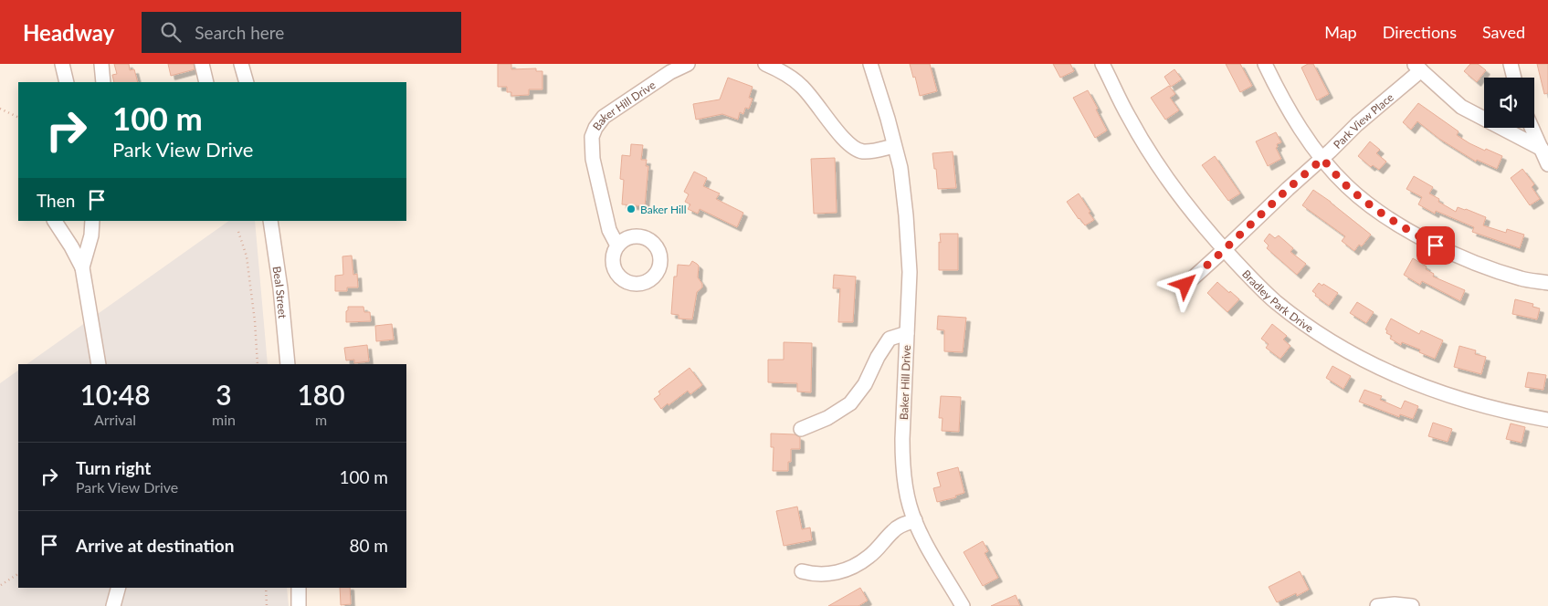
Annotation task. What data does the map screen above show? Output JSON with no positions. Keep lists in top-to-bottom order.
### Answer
{
  "streets": {
    "street": [
      "Baker Hill Drive",
      "Park View Place",
      "Beal Street",
      "Bradley Park Drive"
    ]
  },
  "crossings": [
    ["Park View Place", "Bradley Park Drive"]
  ],
  "places": ["Baker Hill"],
  "page": {
    "header": "Headway",
    "search": "Search here",
    "nav": ["Map", "Directions", "Saved"],
    "turn": ["100 m", "Park View Drive"],
    "then": "Then",
    "eta": [
      "10:48",
      "Arrival",
      "3",
      "min",
      "180",
      "m"
    ],
    "list": [
      {
        "name": "Turn right",
        "note": "Park View Drive",
        "value": "100 m"
      },
      {
        "name": "Arrive at destination",
        "value": "80 m"
      }
    ]
  }
}
